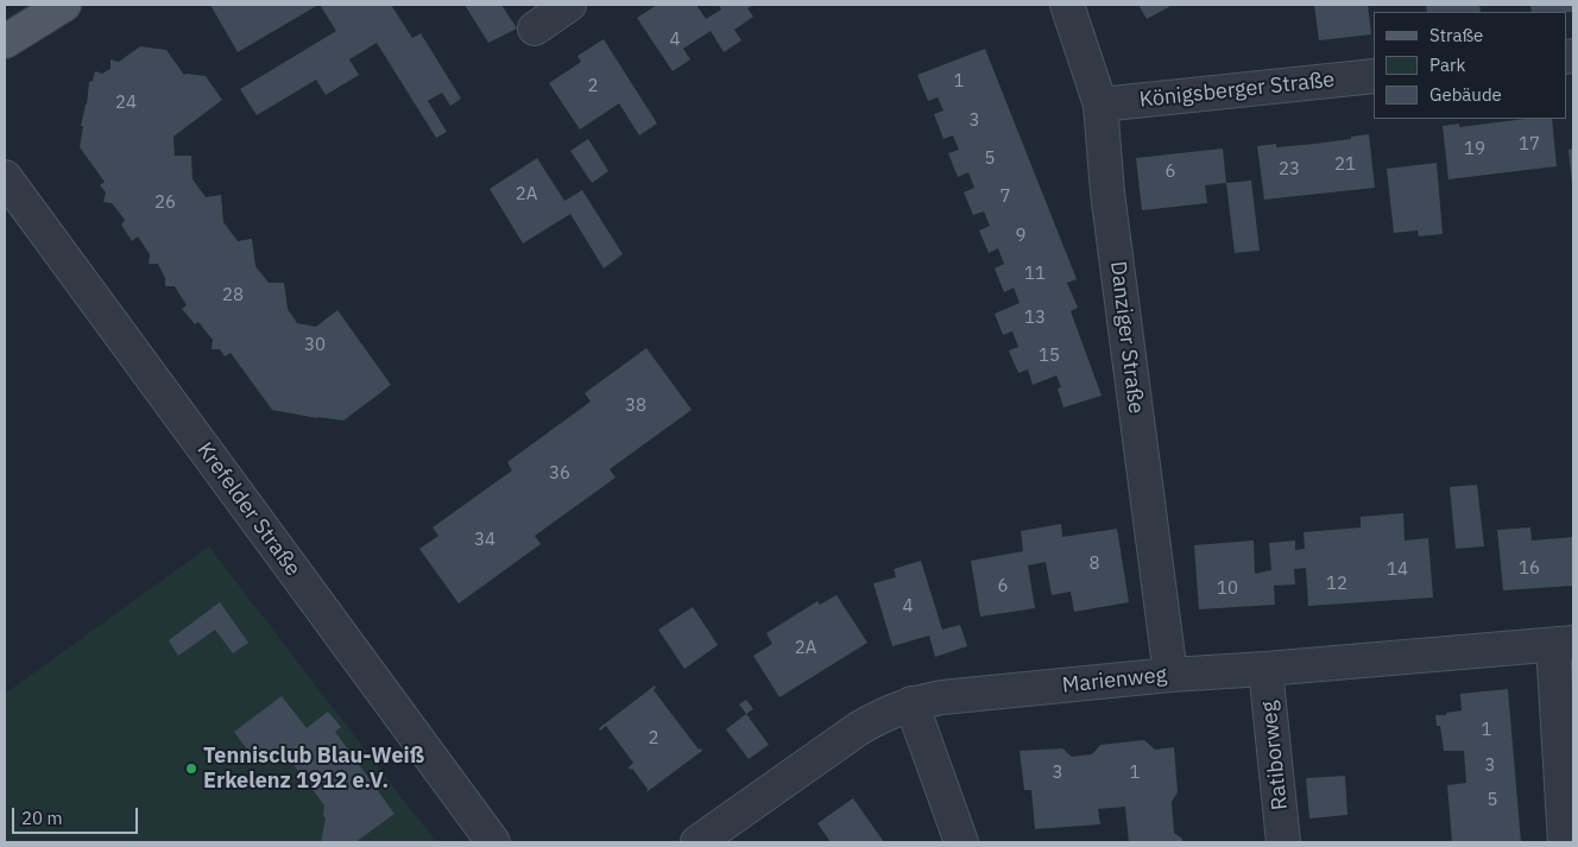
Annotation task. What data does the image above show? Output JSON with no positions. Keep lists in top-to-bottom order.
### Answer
{
  "streets": {
    "street": [
      "Königsberger Straße",
      "Danziger Straße",
      "Krefelder Straße",
      "Marienweg",
      "Ratiborweg"
    ]
  },
  "crossings": [
    ["Königsberger Straße", "Danziger Straße"],
    ["Danziger Straße", "Marienweg"],
    ["Marienweg", "Ratiborweg"]
  ],
  "places": ["Tennisclub Blau-Weiß Erkelenz 1912 e.V."],
  "house_numbers": [
    "4",
    "1",
    "2",
    "24",
    "3",
    "17",
    "19",
    "5",
    "21",
    "23",
    "6",
    "2A",
    "7",
    "26",
    "9",
    "11",
    "28",
    "13",
    "30",
    "15",
    "38",
    "36",
    "34",
    "8",
    "16",
    "14",
    "12",
    "6",
    "10",
    "4",
    "2A",
    "1",
    "2",
    "3",
    "3",
    "1",
    "5"
  ],
  "legend": ["Straße", "Park", "Gebäude"],
  "scale_bar": "20 m"
}
